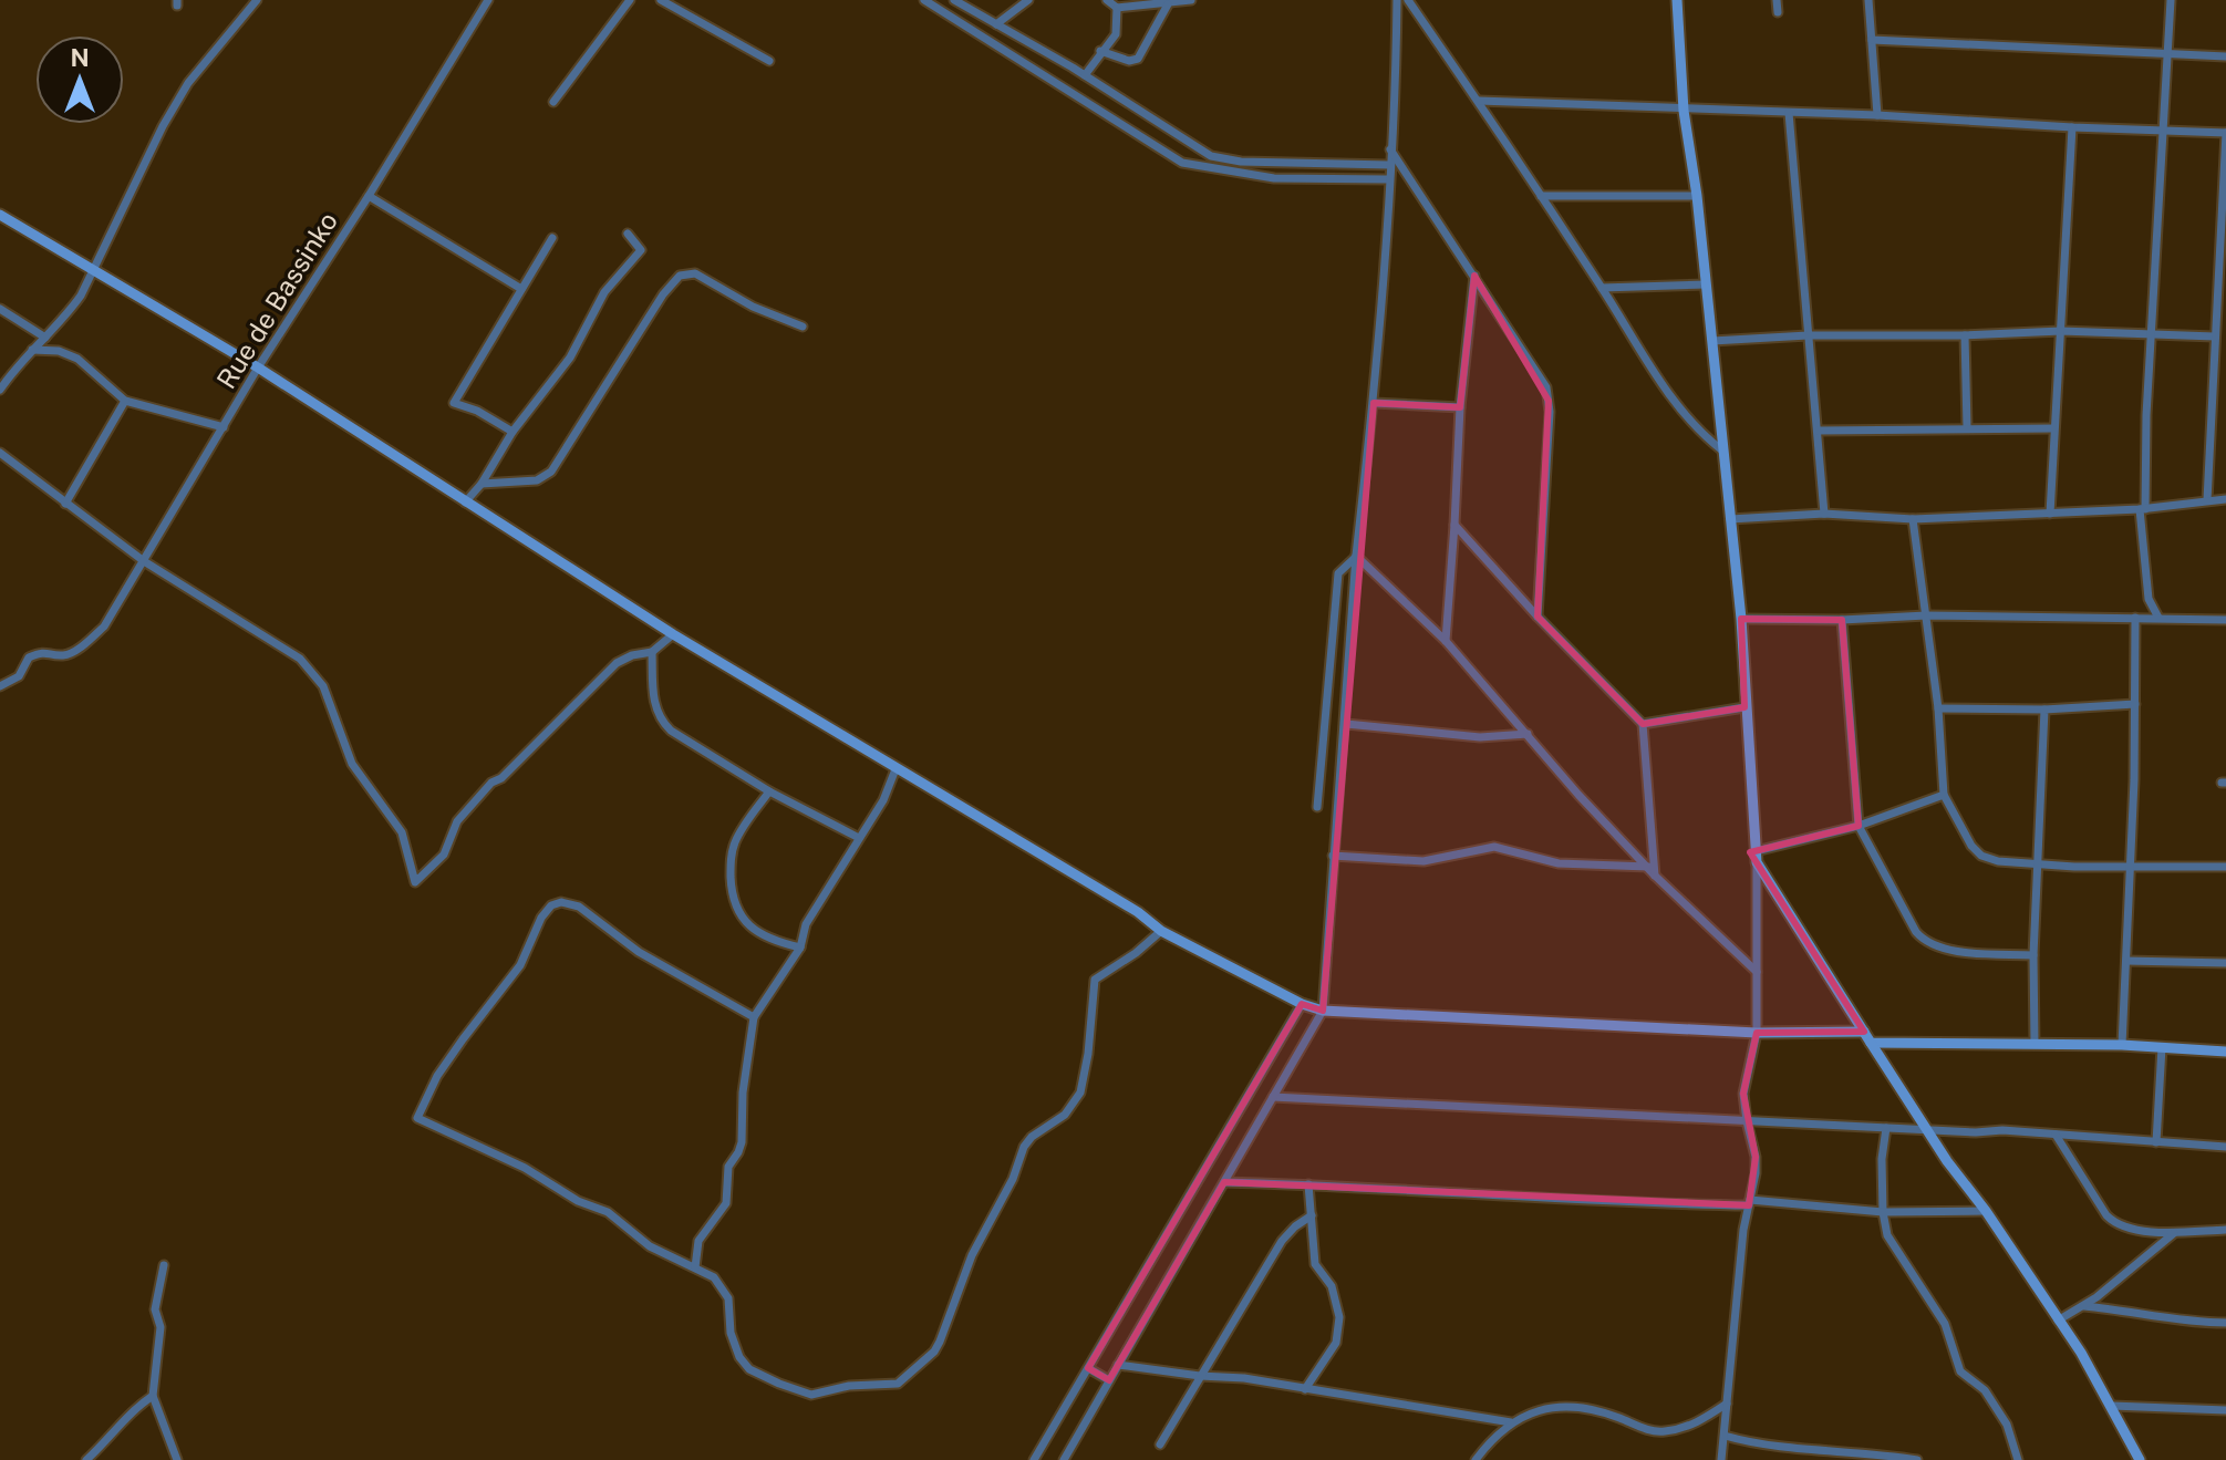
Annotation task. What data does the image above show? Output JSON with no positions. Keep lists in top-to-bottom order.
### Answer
{
  "streets": {
    "street": ["Rue de Bassinko"]
  },
  "north": "top"
}
